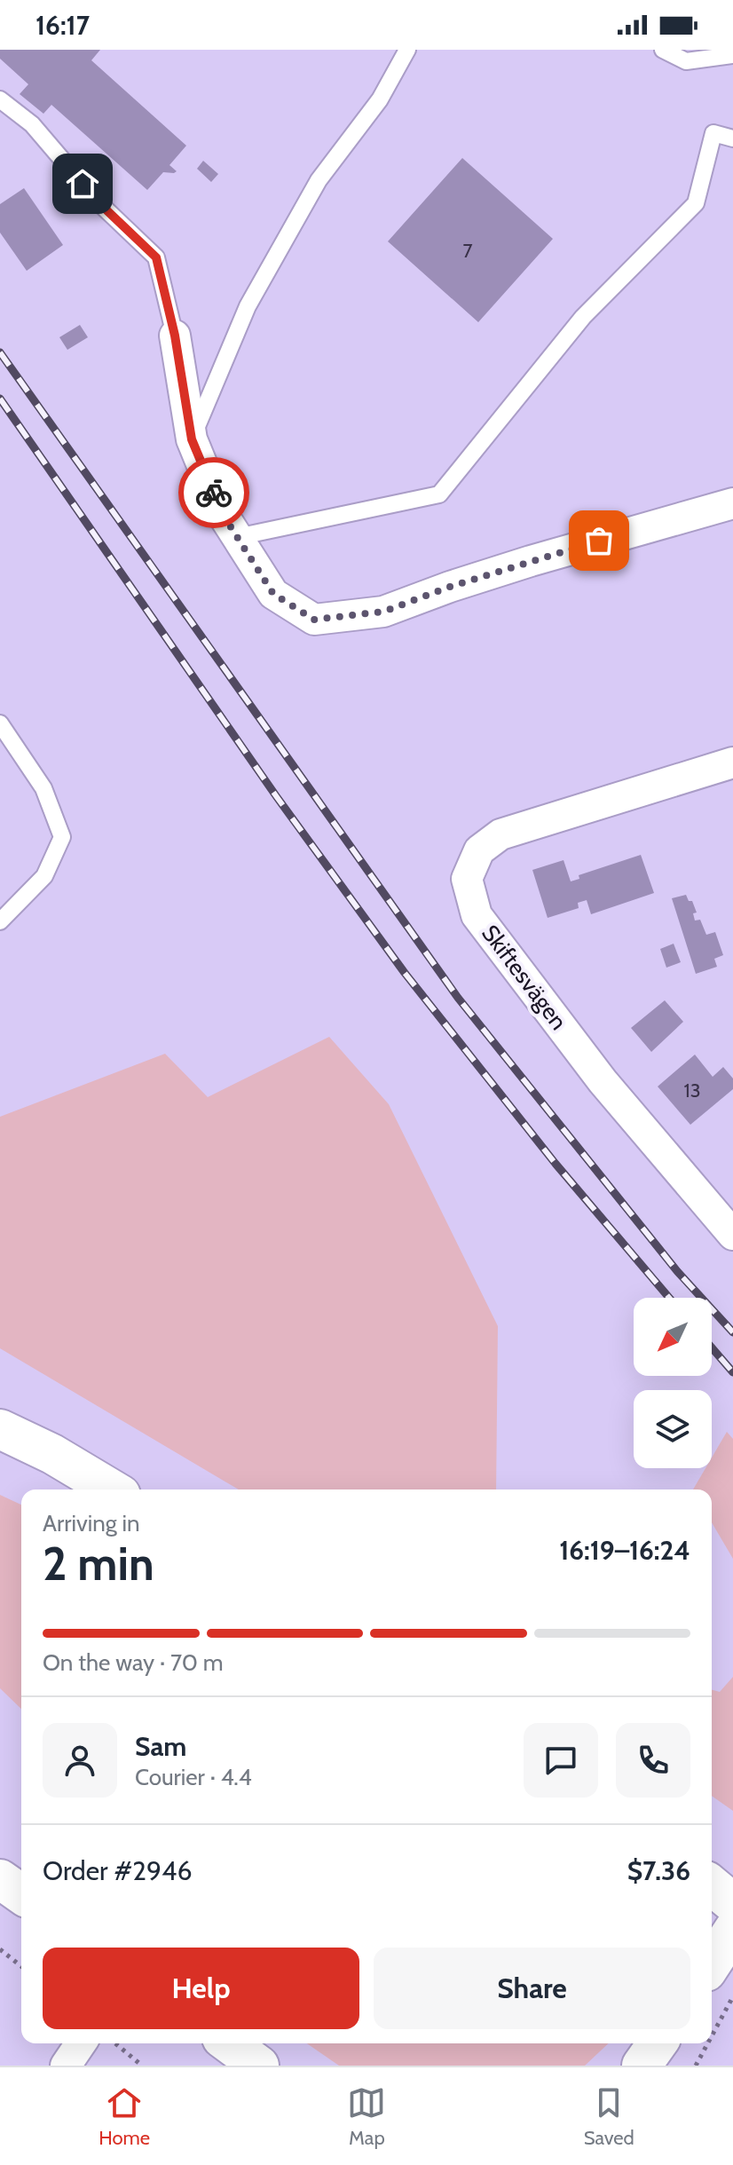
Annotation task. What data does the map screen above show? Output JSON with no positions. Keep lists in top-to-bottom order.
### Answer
{
  "streets": {
    "street": ["Skiftesvägen"]
  },
  "house_numbers": ["7", "13"],
  "north": "bottom left",
  "page": {
    "status": "16:17",
    "heading": ["2 min", "Arriving in", "16:19–16:24"],
    "panel": [
      "Sam",
      "Courier · 4.4",
      "Order #2946",
      "$7.36"
    ],
    "bar": "On the way · 70 m",
    "buttons": ["Help", "Share"],
    "tabs": ["Home", "Map", "Saved"]
  }
}
